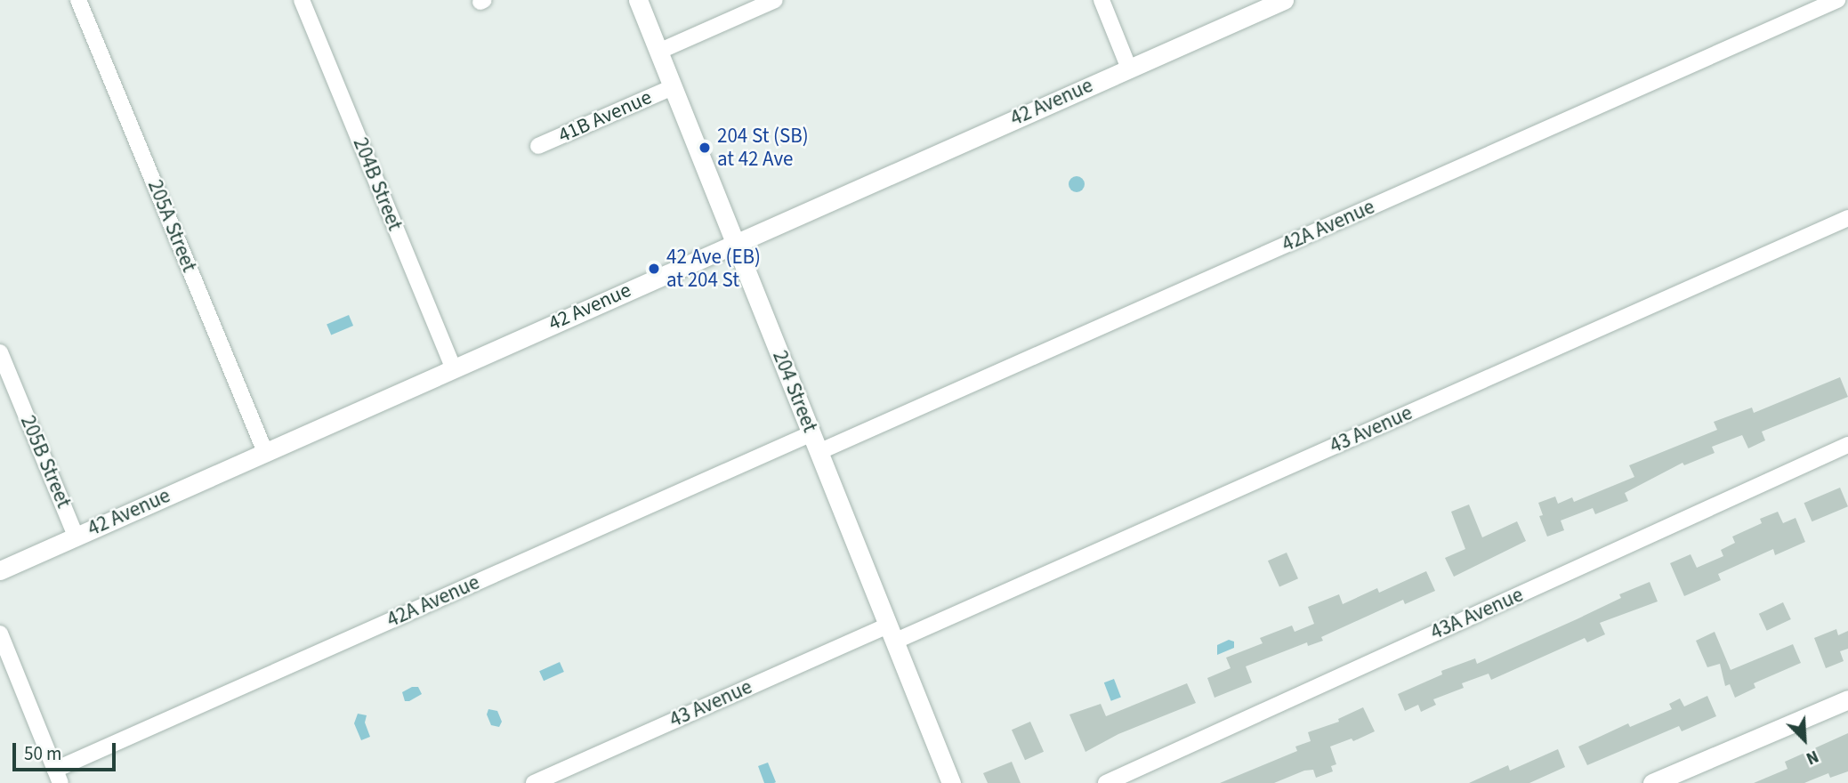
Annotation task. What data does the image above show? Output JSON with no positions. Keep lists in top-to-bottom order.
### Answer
{
  "streets": {
    "street": [
      "42 Avenue",
      "41B Avenue",
      "204B Street",
      "205A Street",
      "42A Avenue",
      "204 Street",
      "43 Avenue",
      "205B Street",
      "43A Avenue"
    ]
  },
  "crossings": [
    ["42 Avenue", "204B Street"],
    ["42 Avenue", "205A Street"],
    ["42 Avenue", "204 Street"],
    ["42 Avenue", "205B Street"],
    ["41B Avenue", "204 Street"],
    ["42A Avenue", "204 Street"],
    ["204 Street", "43 Avenue"]
  ],
  "places": ["204 St (SB) at 42 Ave", "42 Ave (EB) at 204 St"],
  "scale_bar": "50 m",
  "north": "bottom right"
}
